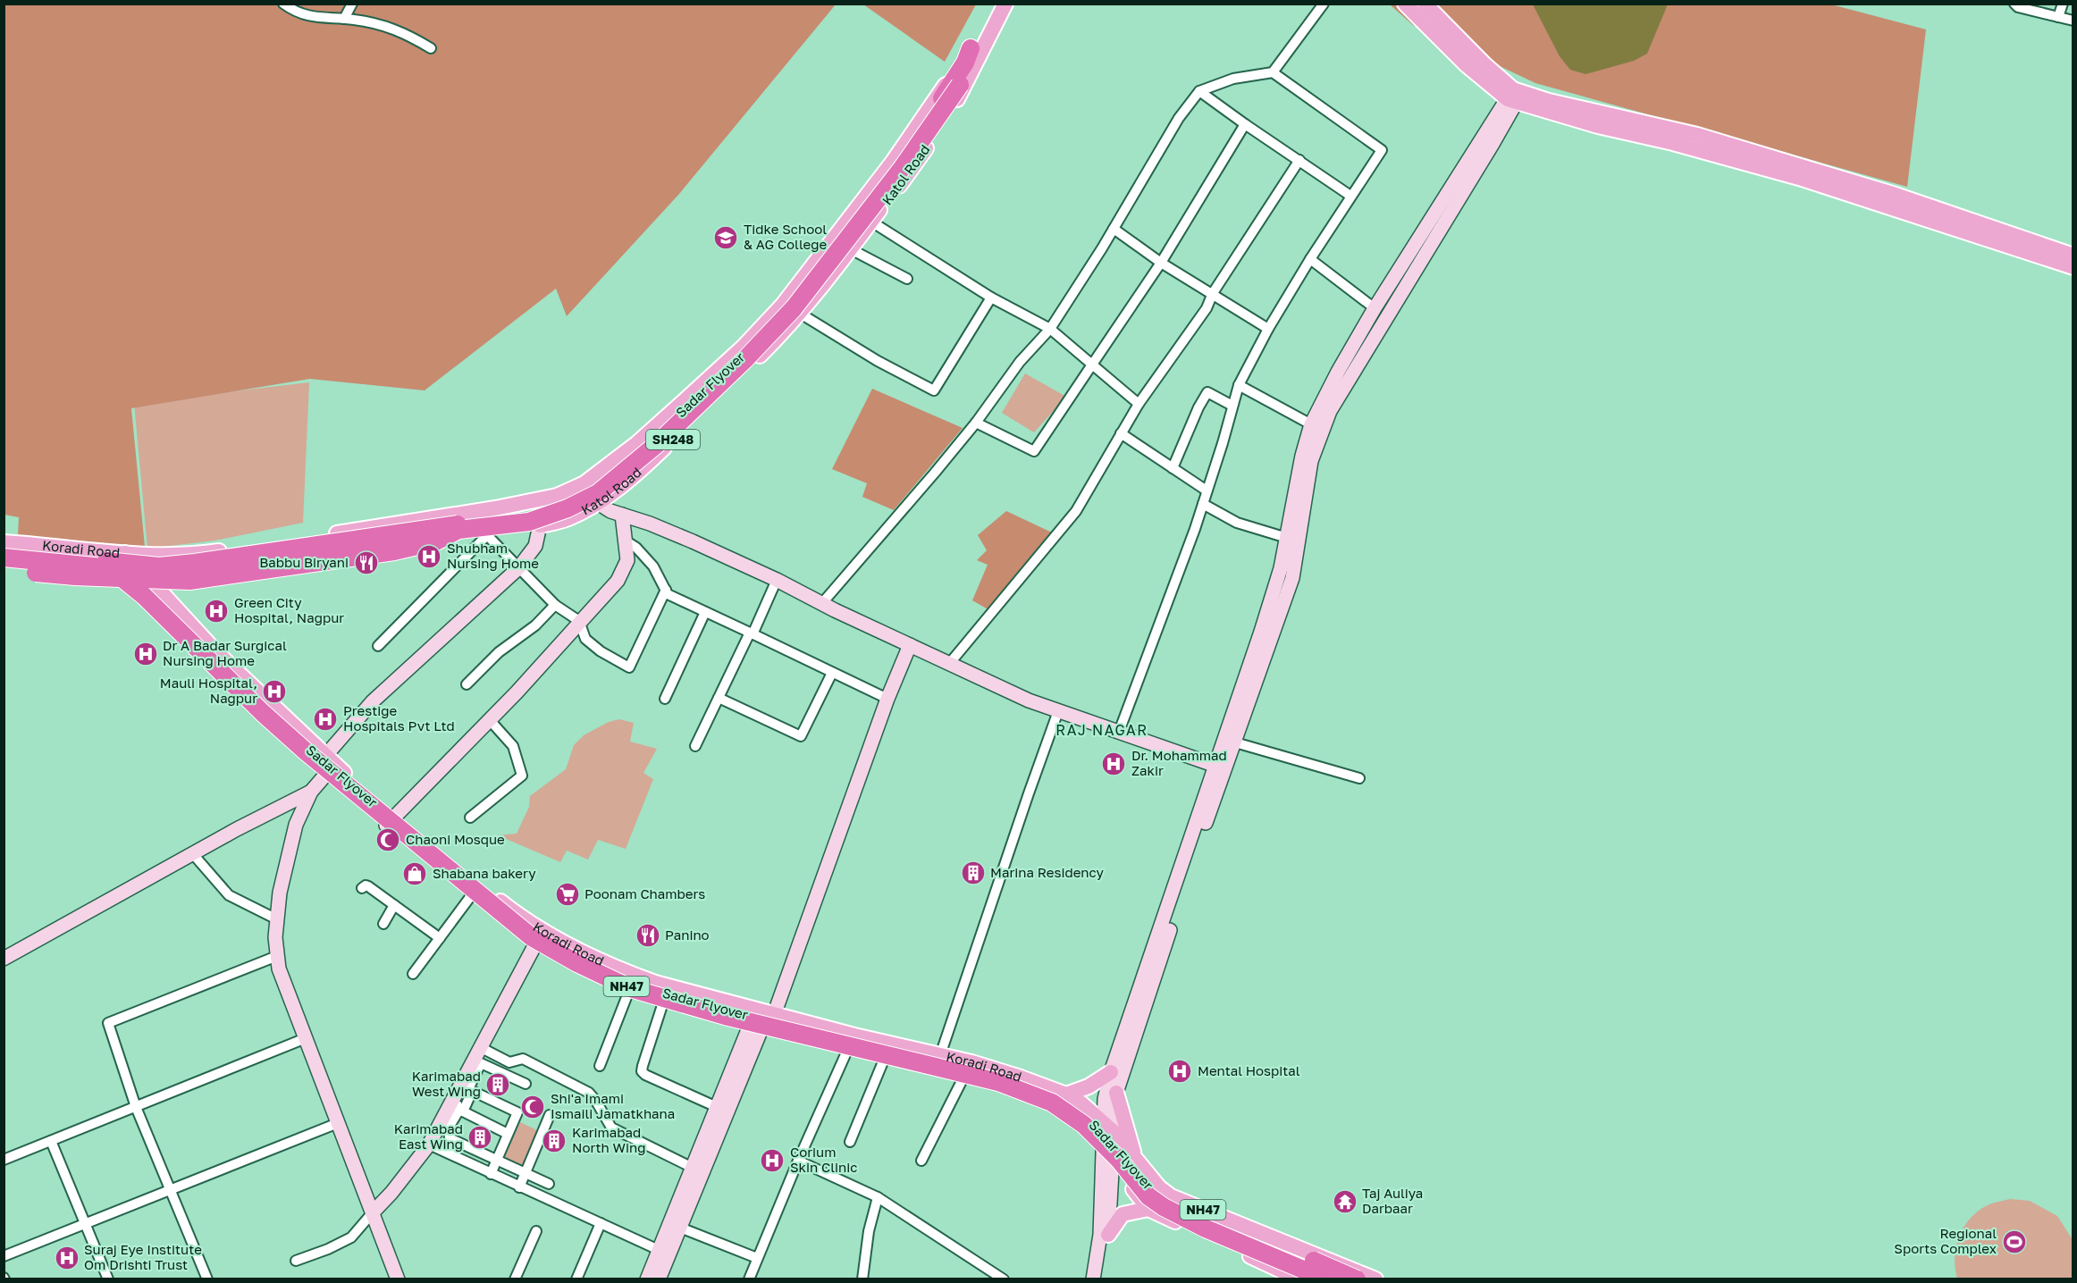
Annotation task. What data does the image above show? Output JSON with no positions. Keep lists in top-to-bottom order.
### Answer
{
  "streets": {
    "highway": ["Sadar Flyover", "NH47"],
    "main road": ["Katol Road", "SH248", "Koradi Road"]
  },
  "crossings": [
    ["Katol Road", "Sadar Flyover"],
    ["Katol Road", "Koradi Road"],
    ["Sadar Flyover", "Koradi Road"],
    ["Koradi Road", "NH47"]
  ],
  "districts": ["RAJ NAGAR"],
  "places": {
    "school or university": ["Tidke School & AG College"],
    "hospital": [
      "Shubham Nursing Home",
      "Green City Hospital, Nagpur",
      "Dr A Badar Surgical Nursing Home",
      "Mauli Hospital, Nagpur",
      "Prestige Hospitals Pvt Ltd",
      "Dr. Mohammad Zakir",
      "Mental Hospital",
      "Corium Skin Clinic",
      "Suraj Eye Institute Om Drishti Trust"
    ],
    "restaurant": ["Babbu Biryani", "Panino"],
    "mosque": ["Chaoni Mosque", "Shi'a Imami Ismaili Jamatkhana"],
    "building": [
      "Marina Residency",
      "Karimabad West Wing",
      "Karimabad East Wing",
      "Karimabad North Wing"
    ],
    "shop": ["Shabana bakery"],
    "supermarket": ["Poonam Chambers"],
    "temple": ["Taj Auliya Darbaar"],
    "sports": ["Regional Sports Complex"]
  }
}
